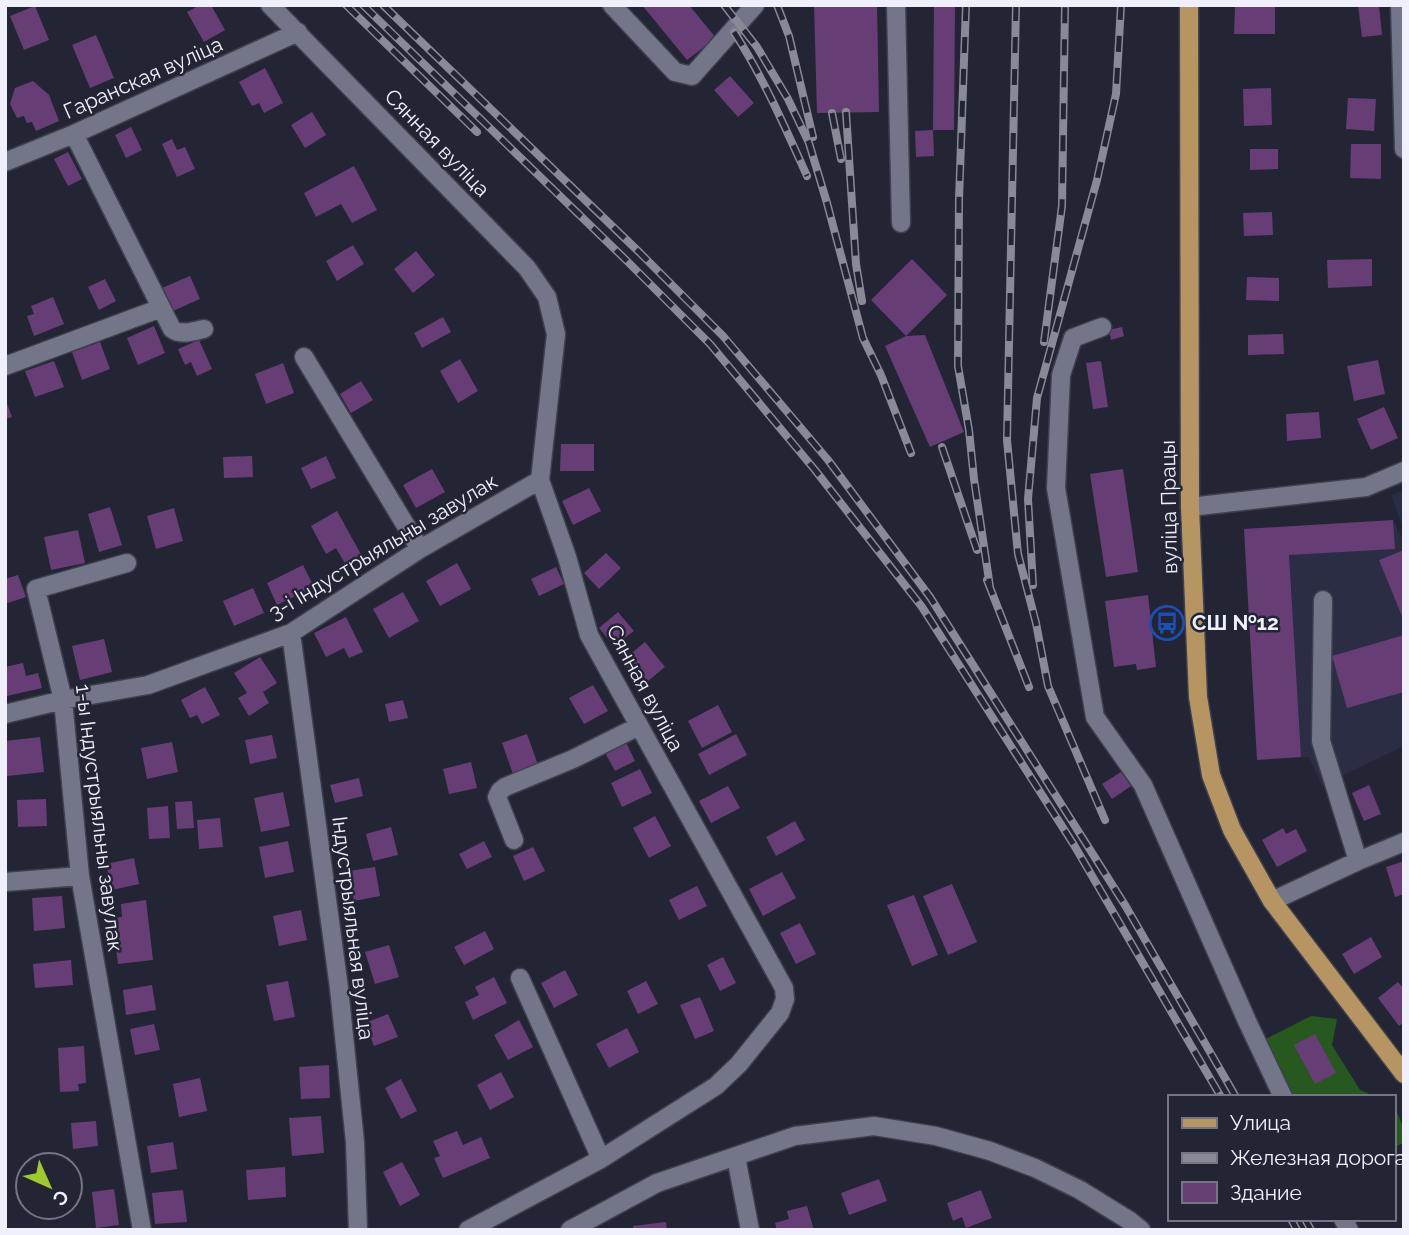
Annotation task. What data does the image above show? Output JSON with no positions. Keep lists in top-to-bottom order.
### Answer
{
  "streets": {
    "main road": ["вуліца Працы"],
    "street": [
      "Гаранская вуліца",
      "Сянная вуліца",
      "3-і Індустрыяльны завулак",
      "1-ы Індустрыяльны завулак",
      "Індустрыяльная вуліца"
    ]
  },
  "crossings": [
    ["Гаранская вуліца", "Сянная вуліца"],
    ["Сянная вуліца", "3-і Індустрыяльны завулак"],
    ["3-і Індустрыяльны завулак", "1-ы Індустрыяльны завулак"],
    ["3-і Індустрыяльны завулак", "Індустрыяльная вуліца"]
  ],
  "places": {
    "bus stop": ["СШ №12"]
  },
  "legend": ["Улица", "Железная дорога", "Здание"],
  "north": "bottom right"
}
